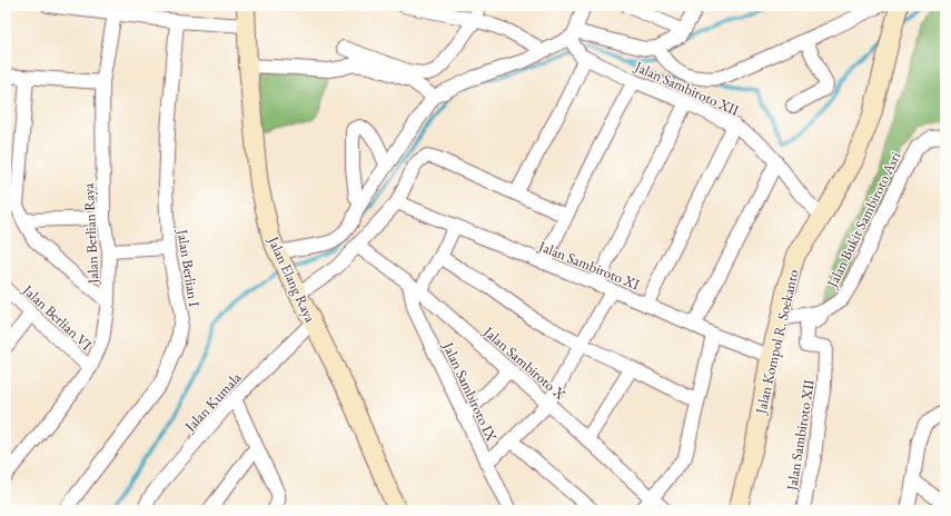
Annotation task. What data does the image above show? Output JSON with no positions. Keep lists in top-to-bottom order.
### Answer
{
  "streets": {
    "main road": ["Jalan Elang Raya", "Jalan Kompol R. Soekanto"],
    "street": [
      "Jalan Sambiroto XII",
      "Jalan Bukit Sambiroto Asri",
      "Jalan Berlian Raya",
      "Jalan Sambiroto XI",
      "Jalan Berlian I",
      "Jalan Berlian VI",
      "Jalan Sambiroto X",
      "Jalan Sambiroto IX",
      "Jalan Kumala"
    ]
  },
  "crossings": [
    ["Jalan Sambiroto XII", "Jalan Bukit Sambiroto Asri"],
    ["Jalan Sambiroto XII", "Jalan Kompol R. Soekanto"],
    ["Jalan Bukit Sambiroto Asri", "Jalan Kompol R. Soekanto"],
    ["Jalan Berlian Raya", "Jalan Berlian VI"],
    ["Jalan Sambiroto XI", "Jalan Kompol R. Soekanto"],
    ["Jalan Elang Raya", "Jalan Kumala"],
    ["Jalan Sambiroto X", "Jalan Sambiroto IX"]
  ]
}
